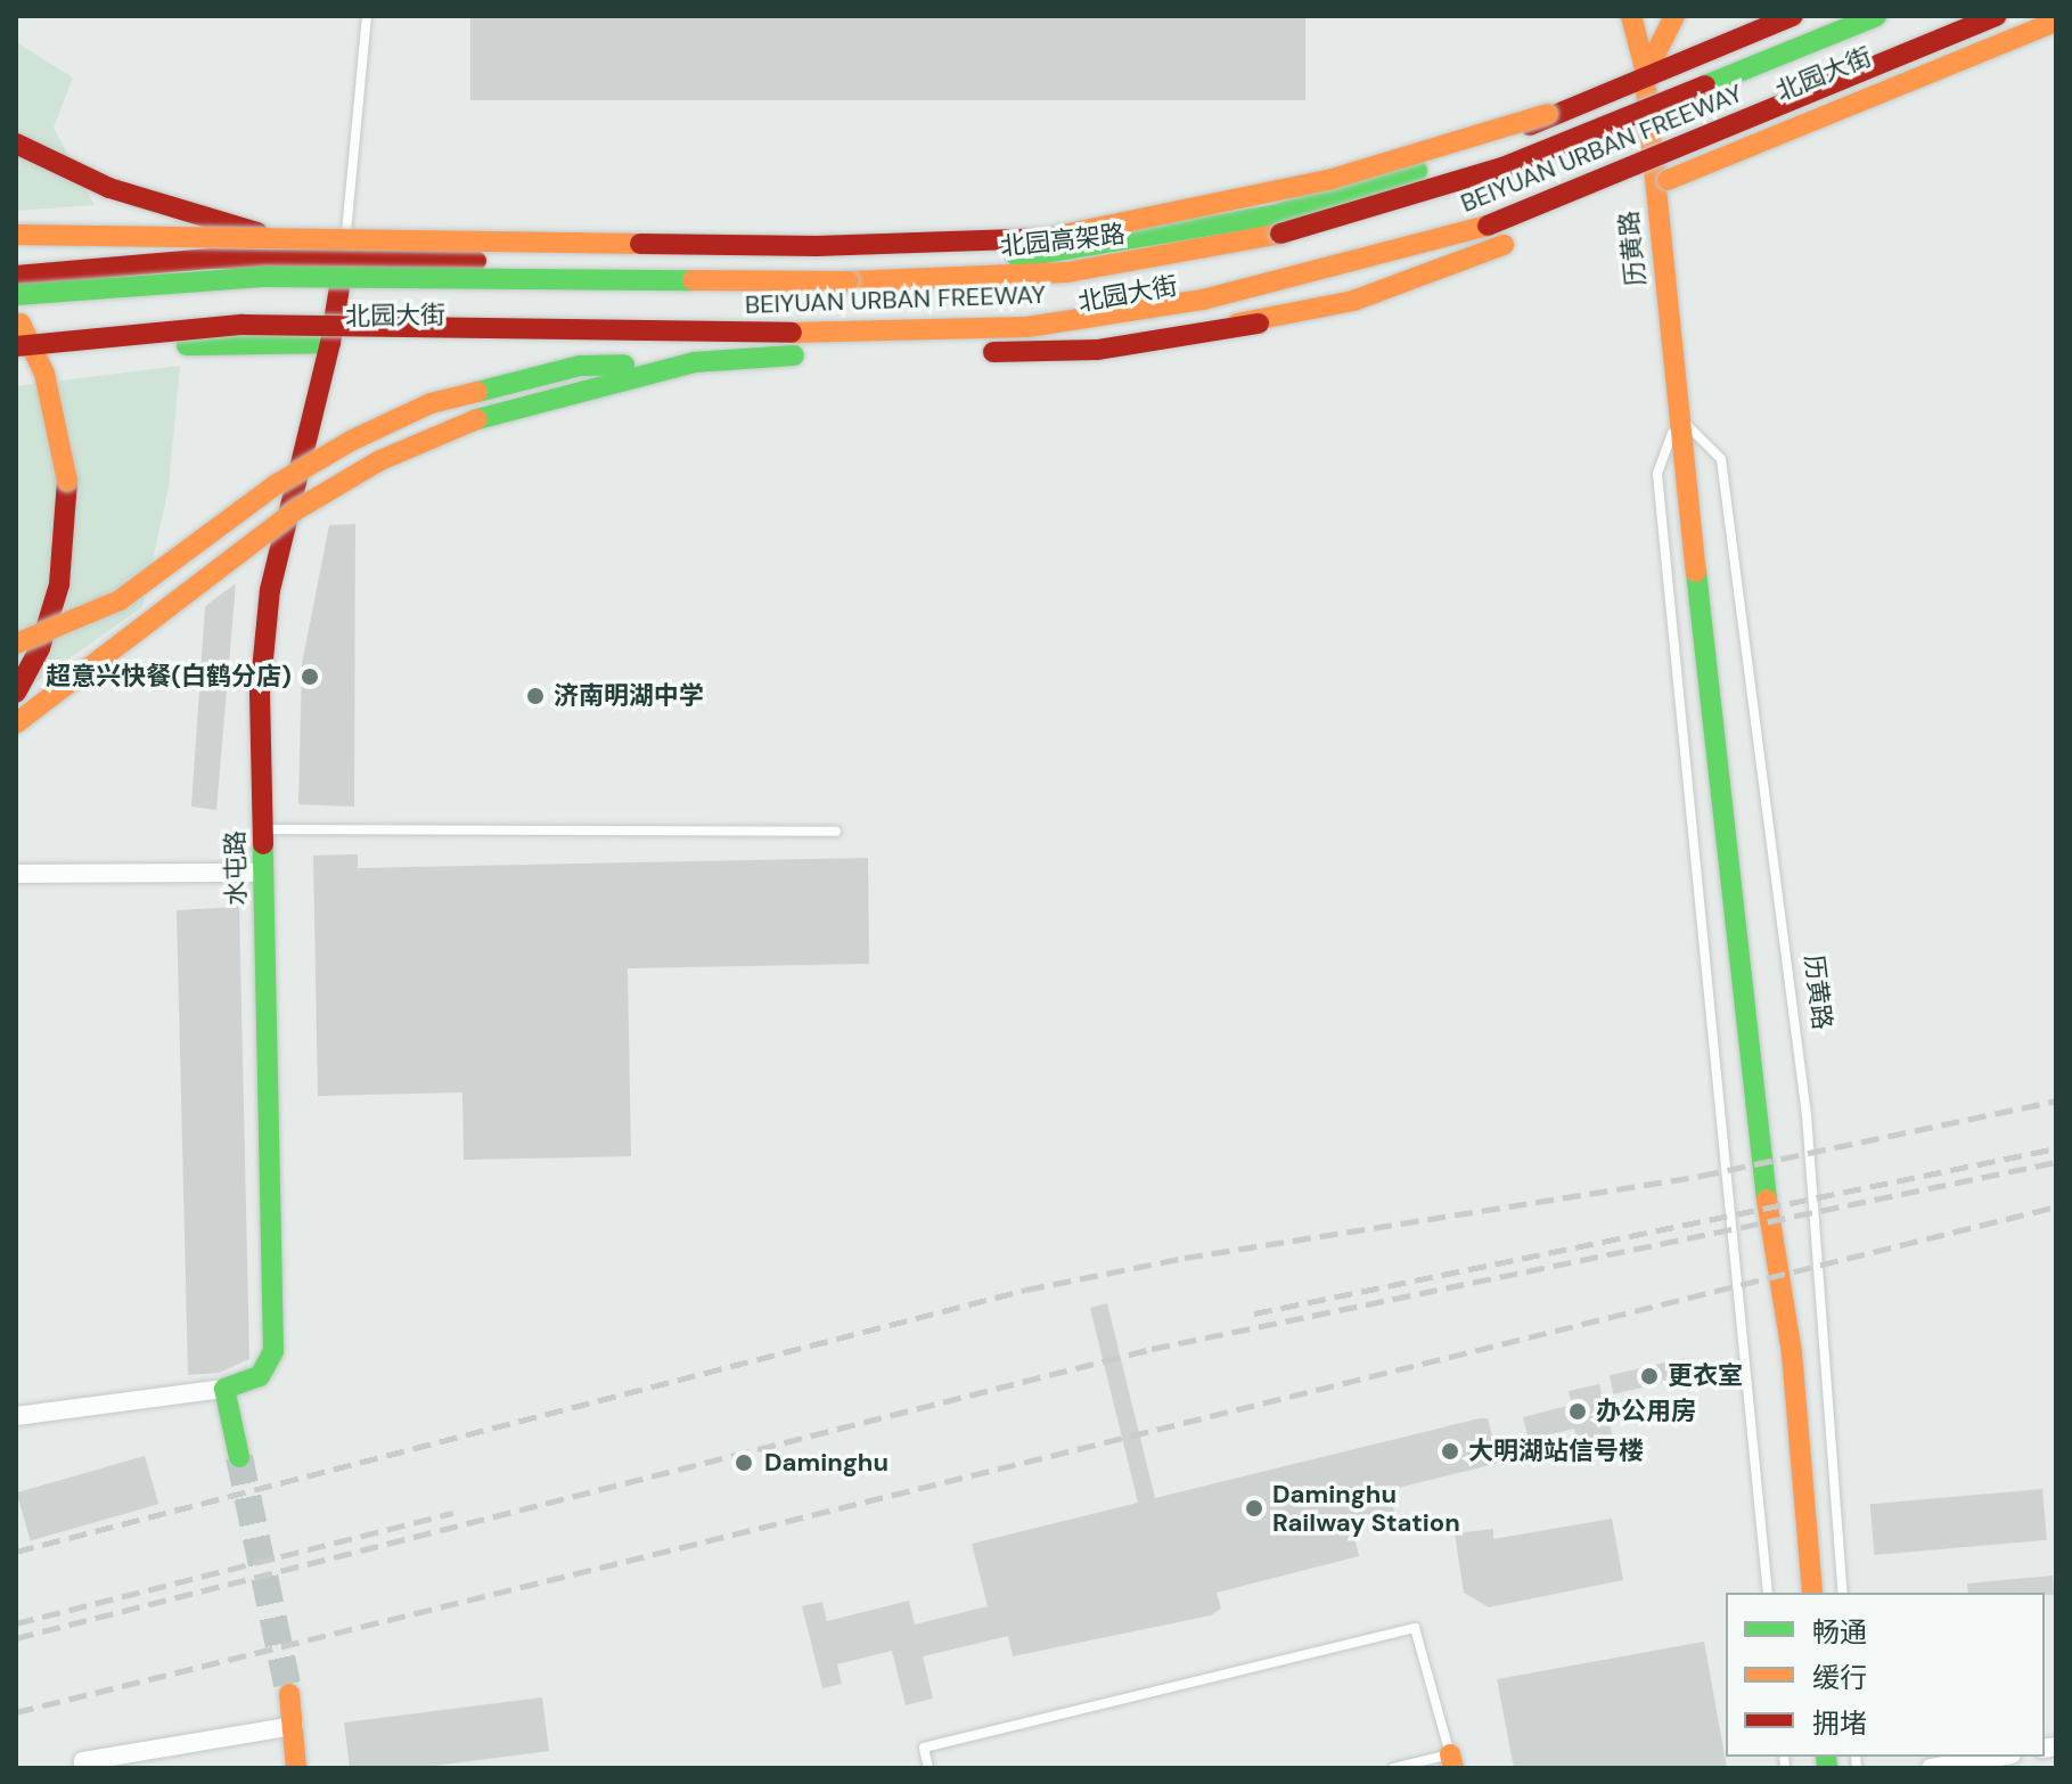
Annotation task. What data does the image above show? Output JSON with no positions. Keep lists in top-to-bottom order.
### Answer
{
  "streets": {
    "main road": [
      "北园大街",
      "BEIYUAN URBAN FREEWAY",
      "北园高架路",
      "历黄路",
      "水屯路"
    ]
  },
  "crossings": [
    ["北园大街", "历黄路"],
    ["北园大街", "水屯路"],
    ["BEIYUAN URBAN FREEWAY", "北园高架路"]
  ],
  "places": [
    "超意兴快餐(白鹤分店)",
    "济南明湖中学",
    "更衣室",
    "办公用房",
    "大明湖站信号楼",
    "Daminghu",
    "Daminghu Railway Station"
  ],
  "legend": ["畅通", "缓行", "拥堵"]
}
